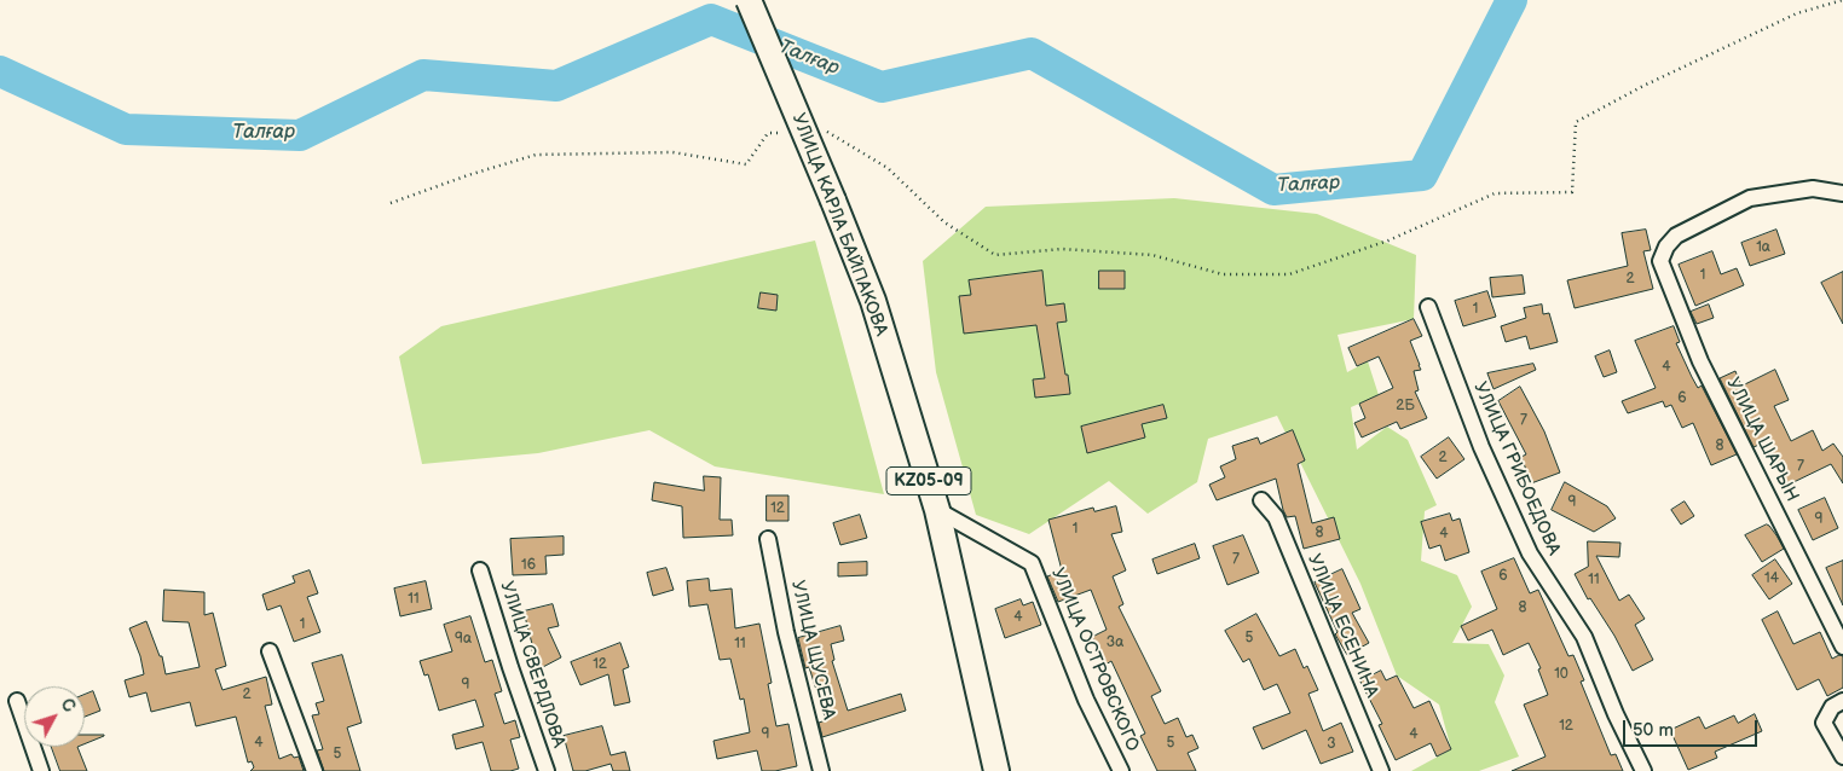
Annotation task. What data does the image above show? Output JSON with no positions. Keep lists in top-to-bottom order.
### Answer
{
  "streets": {
    "main road": ["УЛИЦА КАРЛА БАЙПАКОВА", "KZ05-09"],
    "street": [
      "УЛИЦА ШАРЫН",
      "УЛИЦА ГРИБОЕДОВА",
      "УЛИЦА ЕСЕНИНА",
      "УЛИЦА ЩУСЕВА",
      "УЛИЦА ОСТРОВСКОГО",
      "УЛИЦА СВЕРДЛОВА"
    ]
  },
  "crossings": [
    ["УЛИЦА КАРЛА БАЙПАКОВА", "УЛИЦА ОСТРОВСКОГО"]
  ],
  "water": ["Талғар"],
  "house_numbers": [
    "1а",
    "1",
    "2",
    "1",
    "4",
    "6",
    "2Б",
    "7",
    "8",
    "2",
    "7",
    "9",
    "12",
    "9",
    "1",
    "8",
    "4",
    "7",
    "16",
    "6",
    "14",
    "11",
    "11",
    "8",
    "4",
    "1",
    "5",
    "9а",
    "3а",
    "11",
    "12",
    "10",
    "9",
    "2",
    "12",
    "9",
    "4",
    "4",
    "5",
    "3",
    "5"
  ],
  "scale_bar": "50 m",
  "north": "top right"
}
